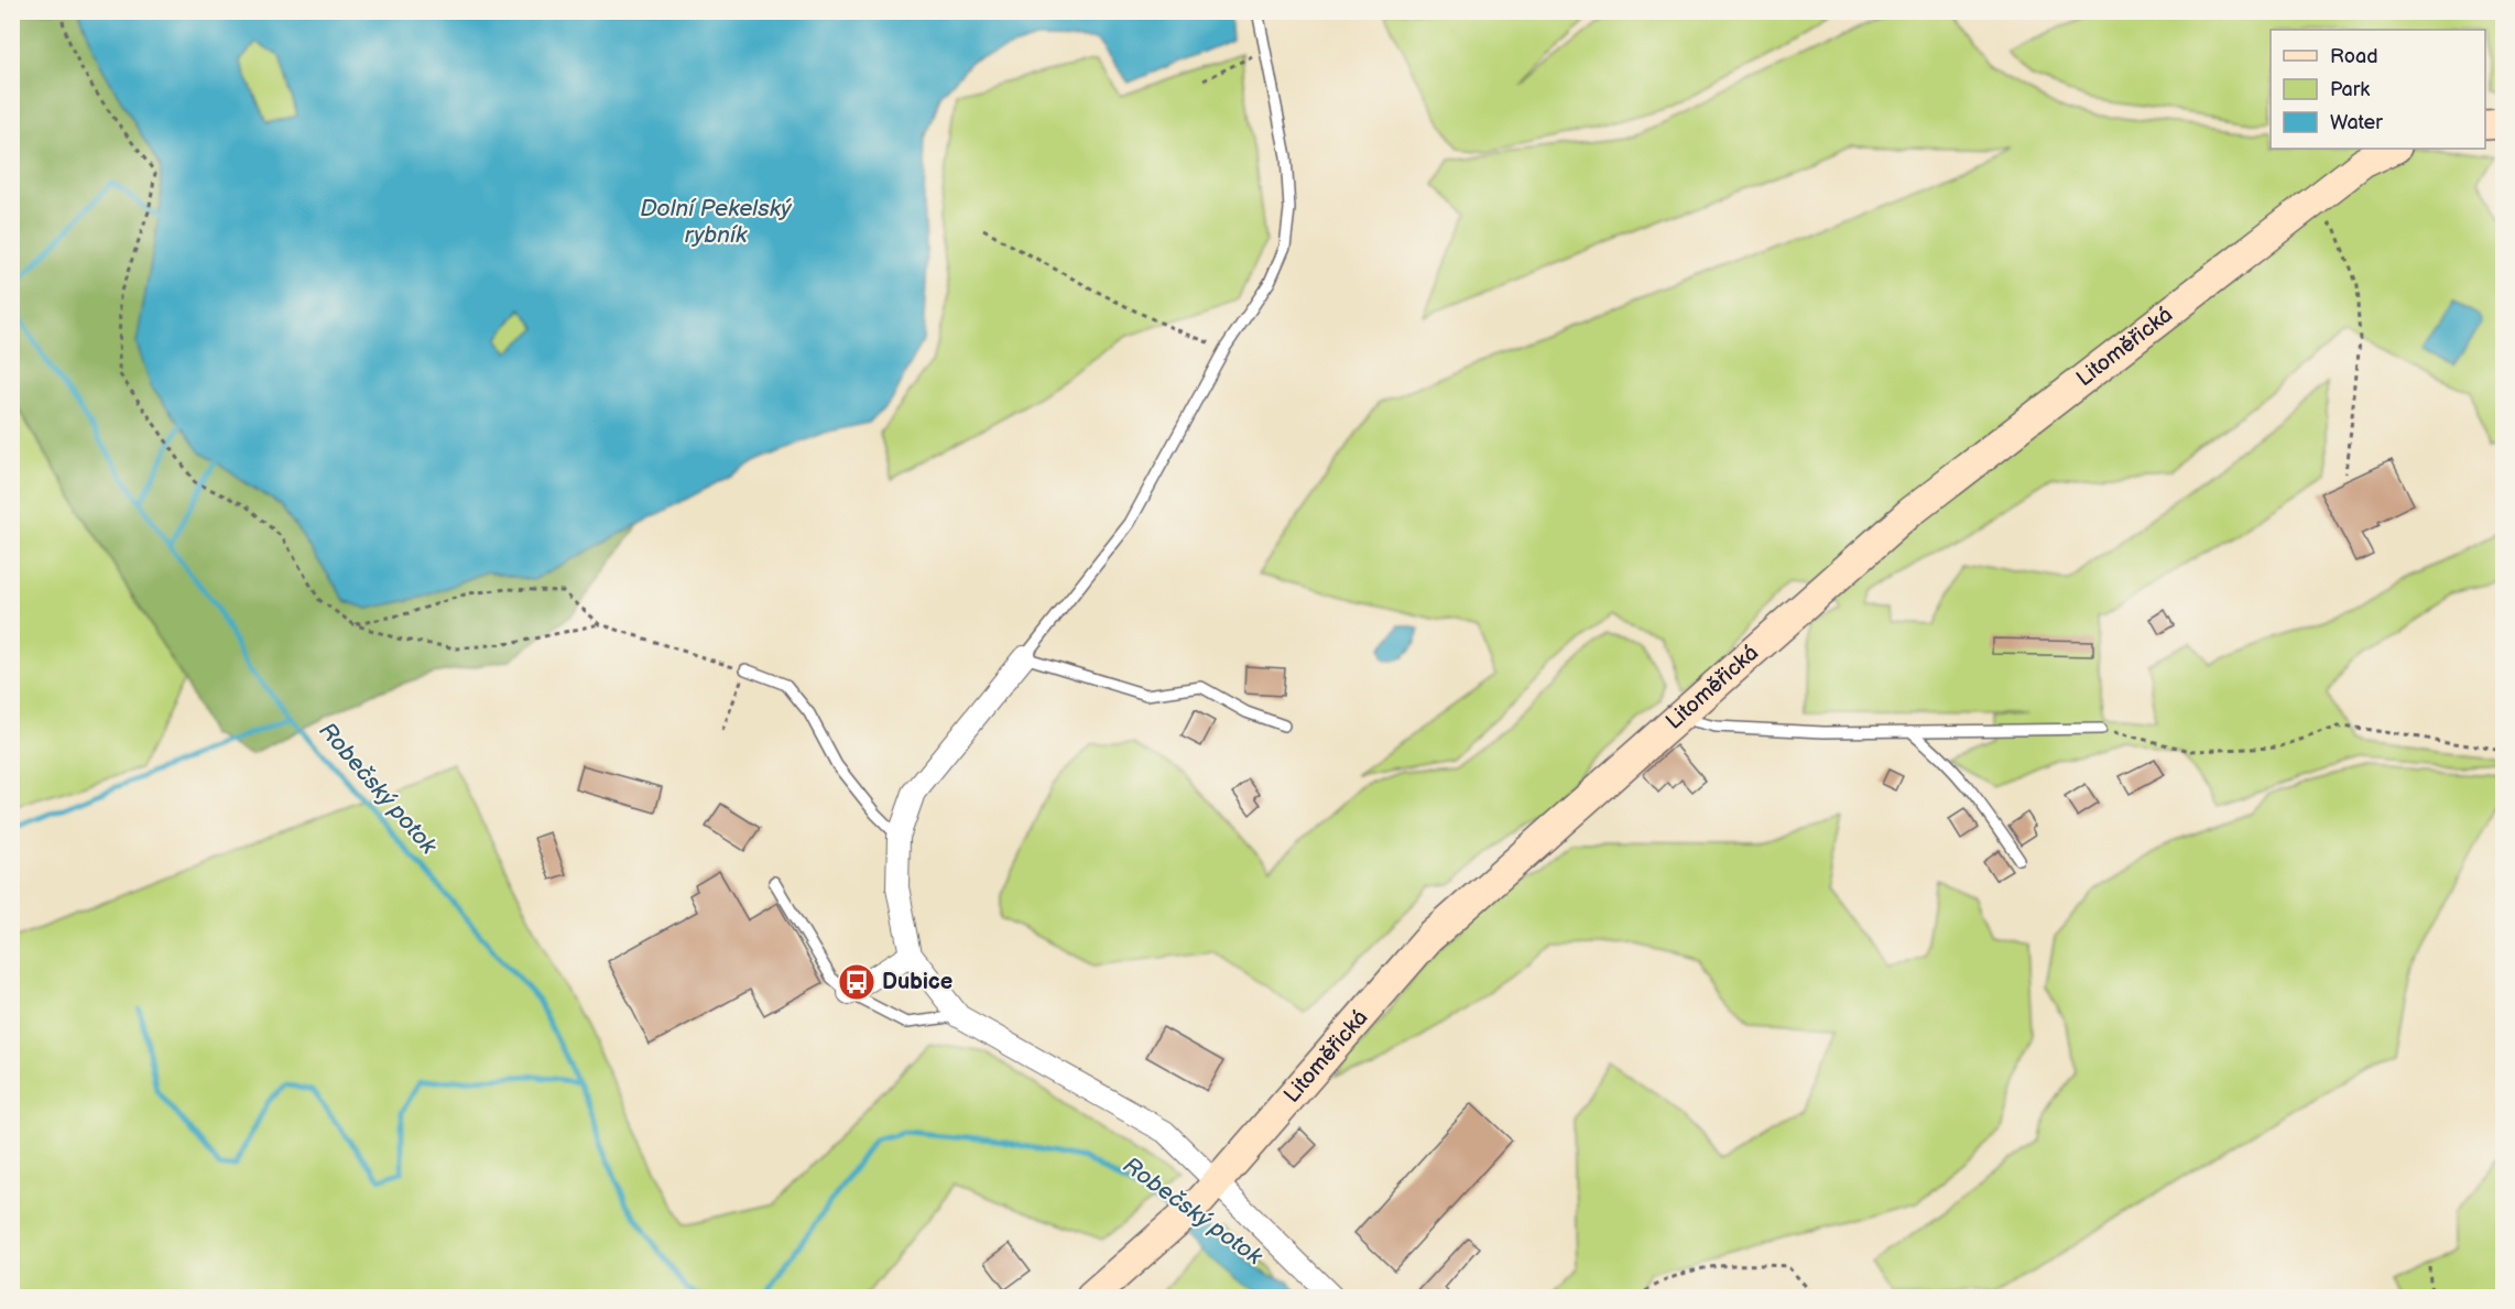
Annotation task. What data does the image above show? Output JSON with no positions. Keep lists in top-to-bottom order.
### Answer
{
  "streets": {
    "street": ["Litoměřická"]
  },
  "water": ["Dolní Pekelský rybník", "Robečský potok"],
  "places": {
    "bus stop": ["Dubice"]
  },
  "legend": ["Road", "Park", "Water"]
}
